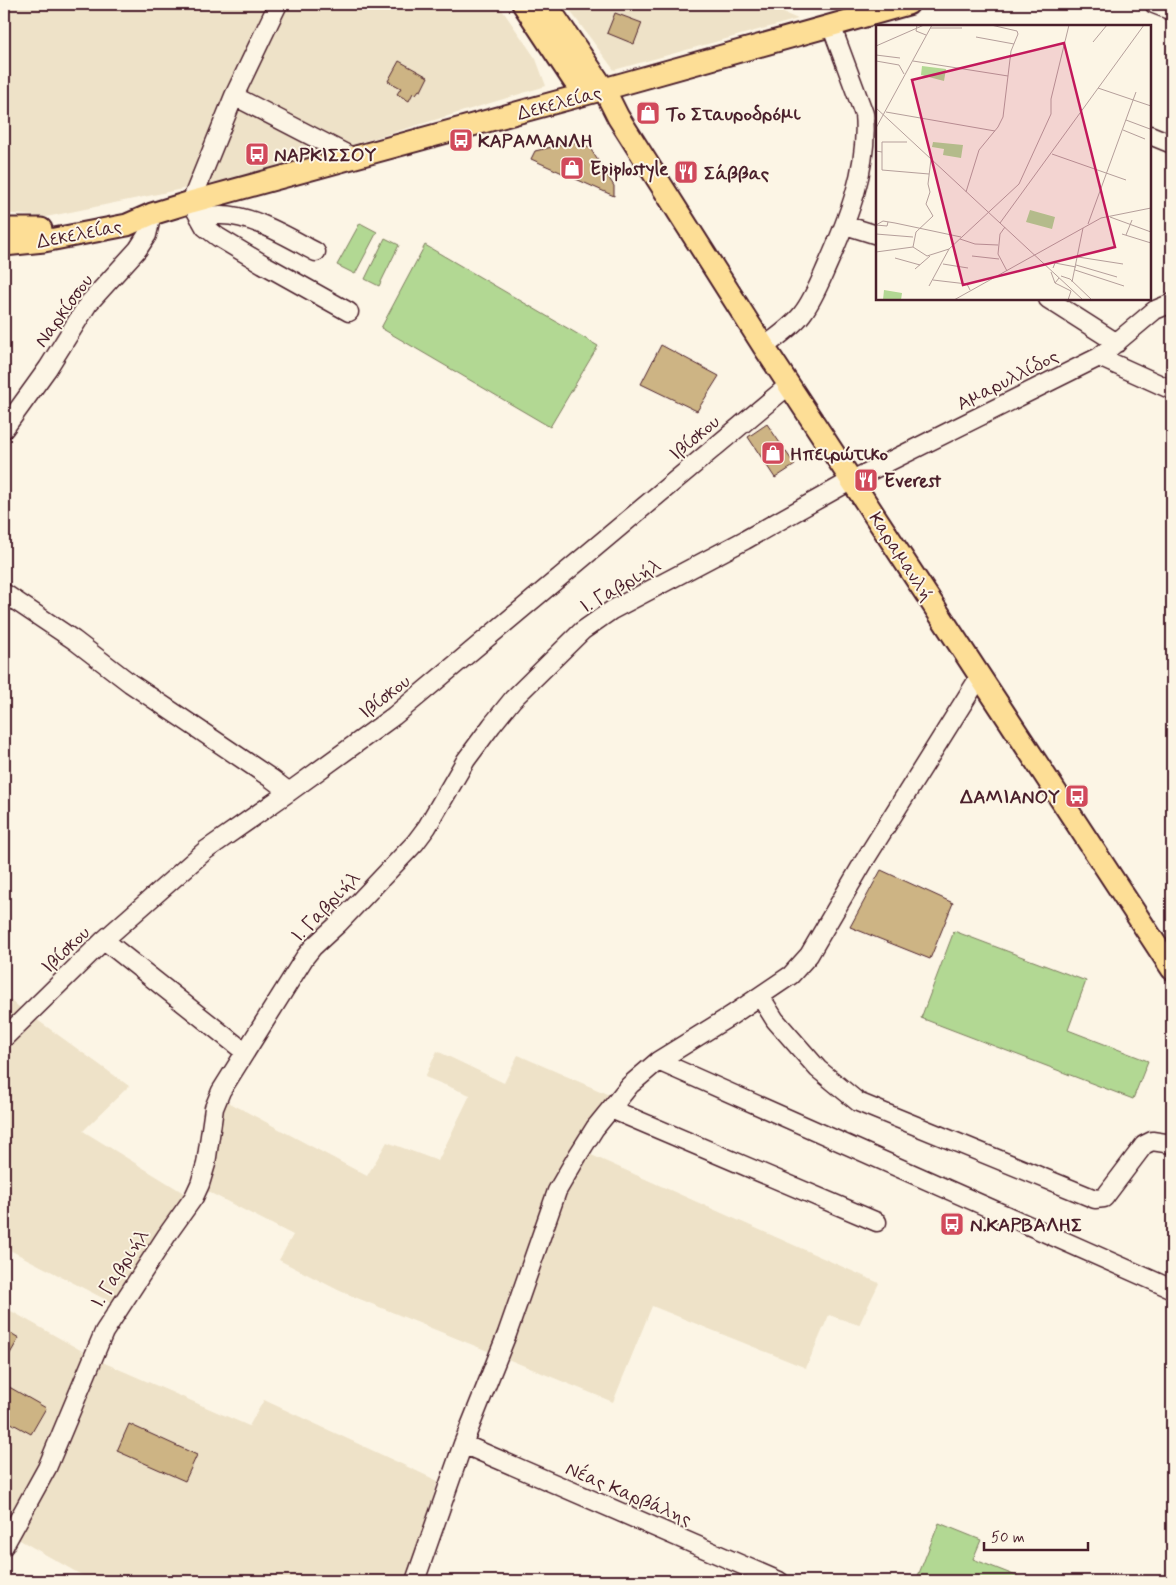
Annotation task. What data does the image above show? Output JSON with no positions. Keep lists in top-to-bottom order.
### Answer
{
  "streets": {
    "main road": ["Δεκελείας", "Καραμανλή"],
    "street": [
      "Ναρκίσσου",
      "Αμαρυλλίδος",
      "Ιβίσκου",
      "Ι. Γαβριήλ",
      "Νέας Καρβάλης"
    ]
  },
  "crossings": [
    ["Δεκελείας", "Ναρκίσσου"],
    ["Δεκελείας", "Καραμανλή"],
    ["Αμαρυλλίδος", "Καραμανλή"],
    ["Αμαρυλλίδος", "Ι. Γαβριήλ"],
    ["Ιβίσκου", "Καραμανλή"],
    ["Καραμανλή", "Ι. Γαβριήλ"]
  ],
  "places": {
    "shop": ["Το Σταυροδρόμι", "Epiplostyle", "Ηπειρώτικο"],
    "bus stop": [
      "ΚΑΡΑΜΑΝΛΗ",
      "ΝΑΡΚΙΣΣΟΥ",
      "ΔΑΜΙΑΝΟΥ",
      "Ν.ΚΑΡΒΑΛΗΣ"
    ],
    "restaurant": ["Σάββας", "Everest"]
  },
  "scale_bar": "50 m"
}
